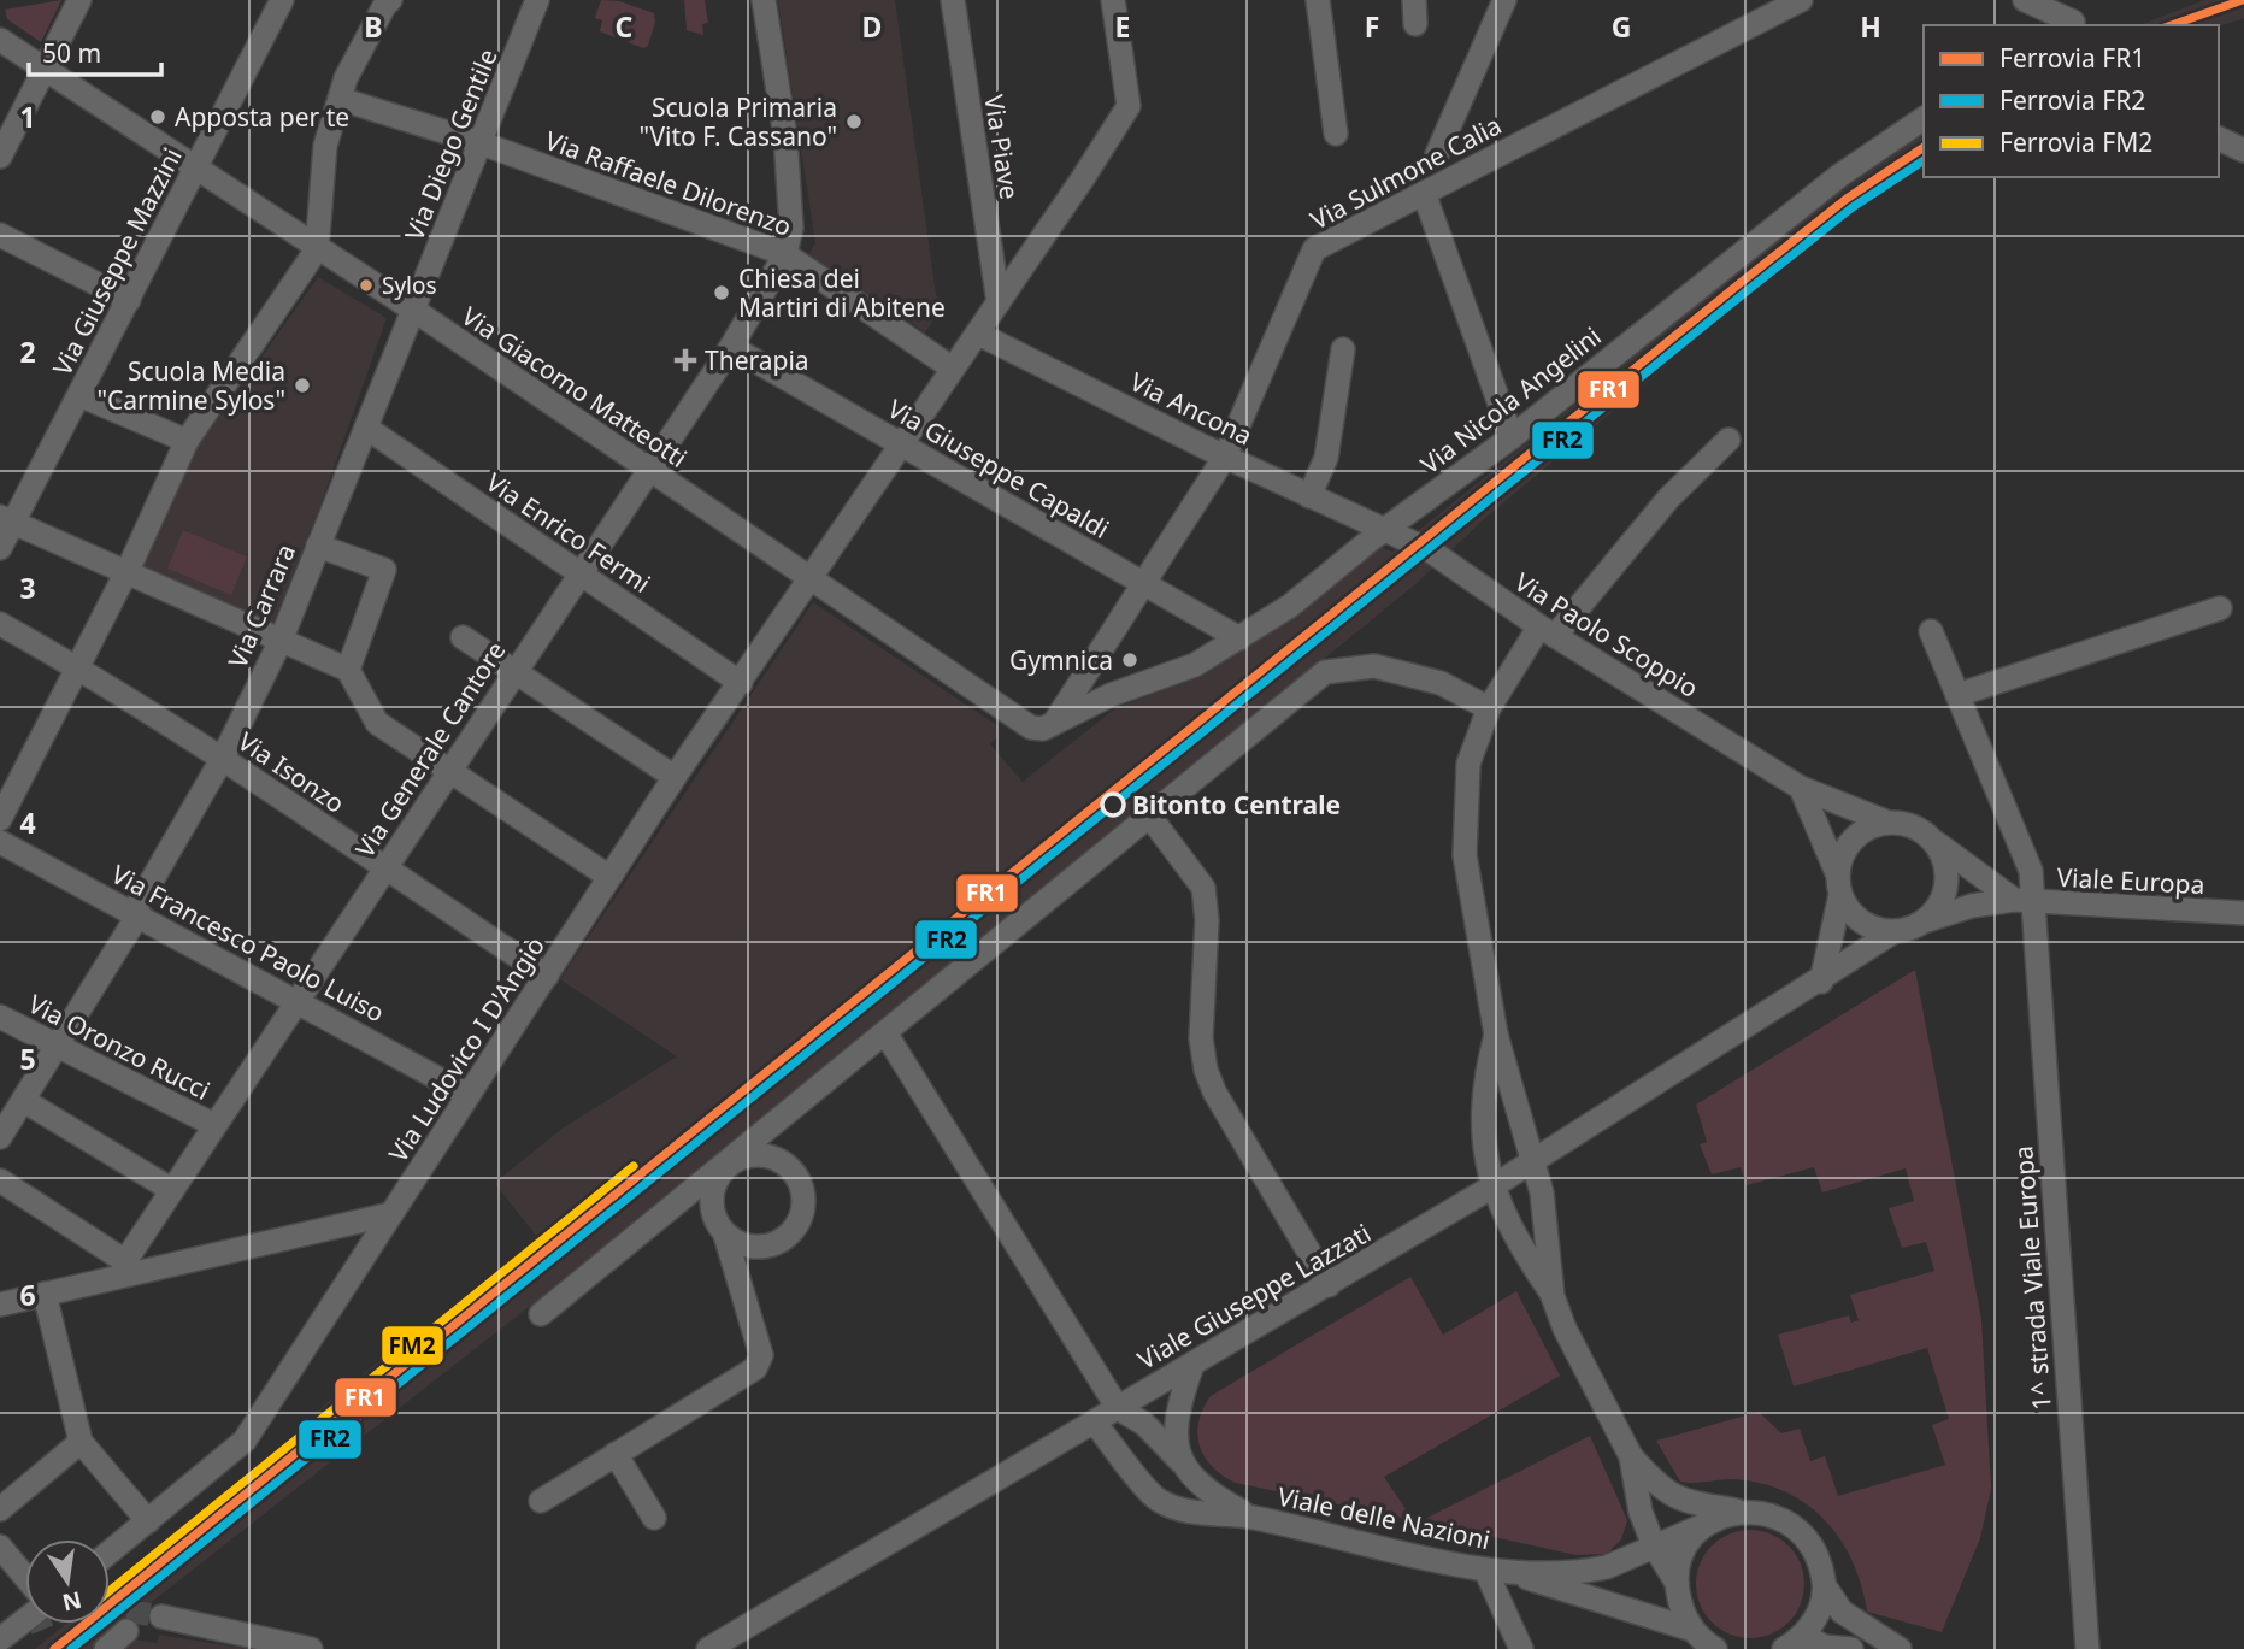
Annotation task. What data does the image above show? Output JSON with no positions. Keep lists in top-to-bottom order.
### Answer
{
  "streets": {
    "street": [
      "Via Diego Gentile",
      "Via Piave",
      "Via Sulmone Calia",
      "Via Raffaele Dilorenzo",
      "Via Giuseppe Mazzini",
      "Via Giacomo Matteotti",
      "Via Nicola Angelini",
      "Via Ancona",
      "Via Giuseppe Capaldi",
      "Via Enrico Fermi",
      "Via Carrara",
      "Via Paolo Scoppio",
      "Via Generale Cantore",
      "Via Isonzo",
      "Viale Europa",
      "Via Francesco Paolo Luiso",
      "Via Oronzo Rucci",
      "Via Ludovico I D'Angiò",
      "1^ strada Viale Europa",
      "Viale Giuseppe Lazzati",
      "Viale delle Nazioni"
    ]
  },
  "crossings": [
    ["Via Diego Gentile", "Via Raffaele Dilorenzo"],
    ["Via Diego Gentile", "Via Giacomo Matteotti"],
    ["Via Diego Gentile", "Via Carrara"],
    ["Via Piave", "Via Ludovico I D'Angiò"],
    ["Via Sulmone Calia", "Via Nicola Angelini"],
    ["Via Sulmone Calia", "Via Ancona"],
    ["Via Sulmone Calia", "Via Giuseppe Capaldi"],
    ["Via Raffaele Dilorenzo", "Via Generale Cantore"],
    ["Via Raffaele Dilorenzo", "Via Ludovico I D'Angiò"],
    ["Via Giuseppe Mazzini", "Via Giacomo Matteotti"],
    ["Via Giacomo Matteotti", "Via Nicola Angelini"],
    ["Via Giacomo Matteotti", "Via Carrara"],
    ["Via Giacomo Matteotti", "Via Generale Cantore"],
    ["Via Giacomo Matteotti", "Via Ludovico I D'Angiò"],
    ["Via Nicola Angelini", "Via Ancona"],
    ["Via Nicola Angelini", "Via Giuseppe Capaldi"],
    ["Via Nicola Angelini", "Via Paolo Scoppio"],
    ["Via Ancona", "Via Paolo Scoppio"],
    ["Via Ancona", "Via Ludovico I D'Angiò"],
    ["Via Giuseppe Capaldi", "Via Generale Cantore"],
    ["Via Giuseppe Capaldi", "Via Ludovico I D'Angiò"],
    ["Via Enrico Fermi", "Via Carrara"],
    ["Via Enrico Fermi", "Via Generale Cantore"],
    ["Via Enrico Fermi", "Via Ludovico I D'Angiò"],
    ["Via Carrara", "Via Isonzo"],
    ["Via Carrara", "Via Francesco Paolo Luiso"],
    ["Via Carrara", "Via Oronzo Rucci"],
    ["Via Paolo Scoppio", "Viale Europa"],
    ["Via Paolo Scoppio", "Viale Giuseppe Lazzati"],
    ["Via Generale Cantore", "Via Isonzo"],
    ["Via Generale Cantore", "Via Francesco Paolo Luiso"],
    ["Via Generale Cantore", "Via Oronzo Rucci"],
    ["Via Isonzo", "Via Ludovico I D'Angiò"],
    ["Viale Europa", "1^ strada Viale Europa"],
    ["Viale Europa", "Viale Giuseppe Lazzati"],
    ["Via Francesco Paolo Luiso", "Via Ludovico I D'Angiò"],
    ["Viale Giuseppe Lazzati", "Viale delle Nazioni"]
  ],
  "places": {
    "other": [
      "Apposta per te",
      "Scuola Primaria \"Vito F. Cassano\"",
      "Sylos",
      "Chiesa dei Martiri di Abitene",
      "Scuola Media \"Carmine Sylos\"",
      "Gymnica",
      "Bitonto Centrale"
    ],
    "health": ["Therapia"]
  },
  "lines": ["rail line FR1", "rail line FR2", "rail line FM2"],
  "legend": ["Ferrovia FR1", "Ferrovia FR2", "Ferrovia FM2"],
  "scale_bar": "50 m",
  "north": "bottom",
  "grid": {
    "columns": [
      "B",
      "C",
      "D",
      "E",
      "F",
      "G",
      "H"
    ],
    "rows": [
      "1",
      "2",
      "3",
      "4",
      "5",
      "6"
    ]
  }
}
